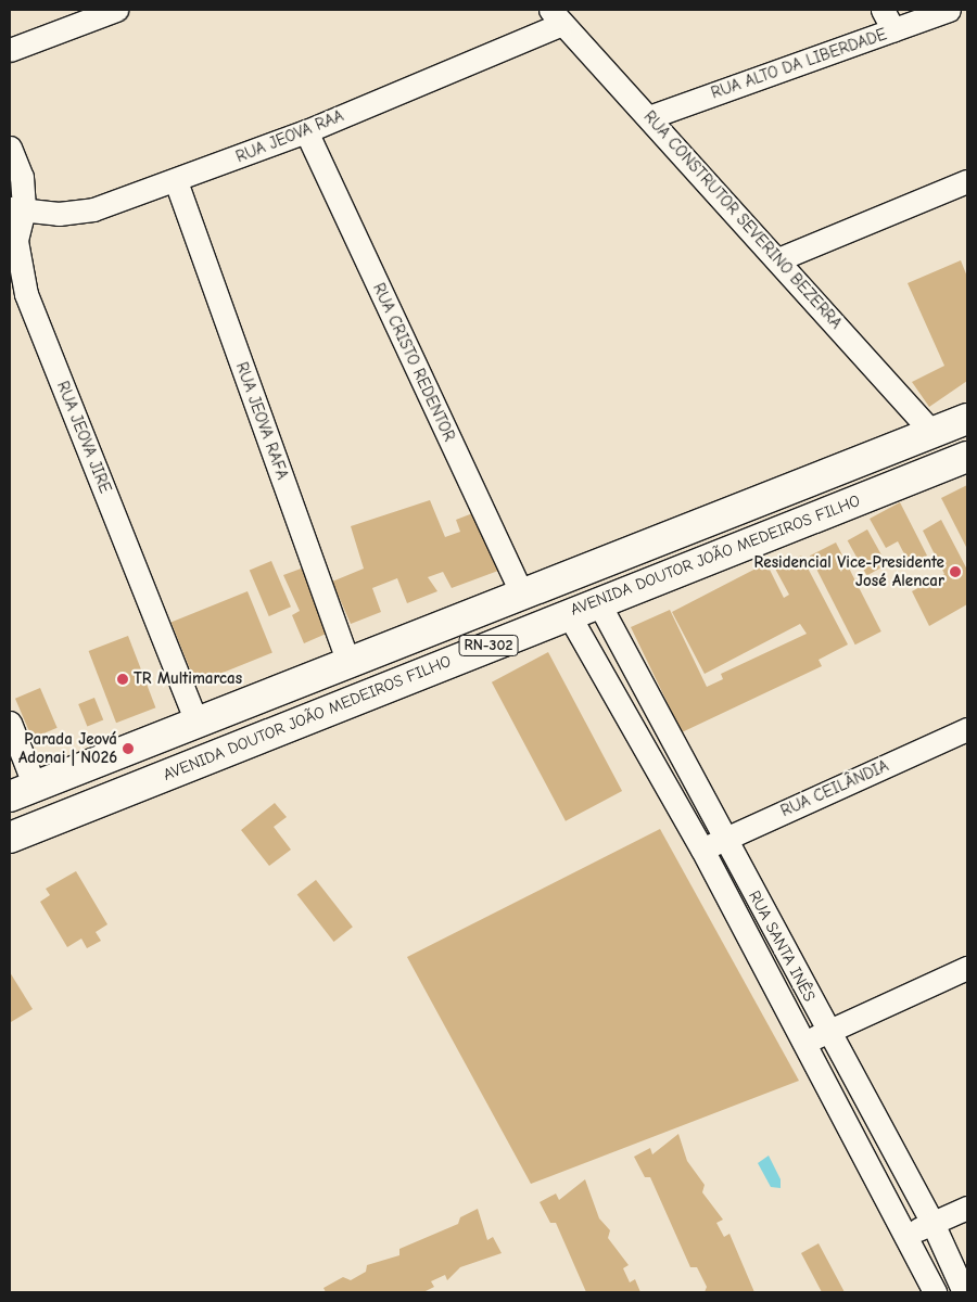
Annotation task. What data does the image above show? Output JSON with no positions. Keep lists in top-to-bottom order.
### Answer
{
  "streets": {
    "main road": ["AVENIDA DOUTOR JOÃO MEDEIROS FILHO", "RN-302"],
    "street": [
      "RUA ALTO DA LIBERDADE",
      "RUA JEOVA RAA",
      "RUA CONSTRUTOR SEVERINO BEZERRA",
      "RUA CRISTO REDENTOR",
      "RUA JEOVA RAFA",
      "RUA JEOVA JIRE",
      "RUA CEILÂNDIA",
      "RUA SANTA INÊS"
    ]
  },
  "crossings": [
    ["RUA ALTO DA LIBERDADE", "RUA CONSTRUTOR SEVERINO BEZERRA"],
    ["RUA JEOVA RAA", "RUA CONSTRUTOR SEVERINO BEZERRA"],
    ["RUA JEOVA RAA", "RUA CRISTO REDENTOR"],
    ["RUA JEOVA RAA", "RUA JEOVA RAFA"],
    ["RUA JEOVA RAA", "RUA JEOVA JIRE"],
    ["RUA CONSTRUTOR SEVERINO BEZERRA", "RN-302"],
    ["RUA CRISTO REDENTOR", "RN-302"],
    ["RUA JEOVA RAFA", "RN-302"],
    ["RUA JEOVA JIRE", "RN-302"],
    ["AVENIDA DOUTOR JOÃO MEDEIROS FILHO", "RUA SANTA INÊS"],
    ["RUA CEILÂNDIA", "RUA SANTA INÊS"]
  ],
  "places": ["Residencial Vice-Presidente José Alencar", "TR Multimarcas", "Parada Jeová Adonai | N026"]
}
